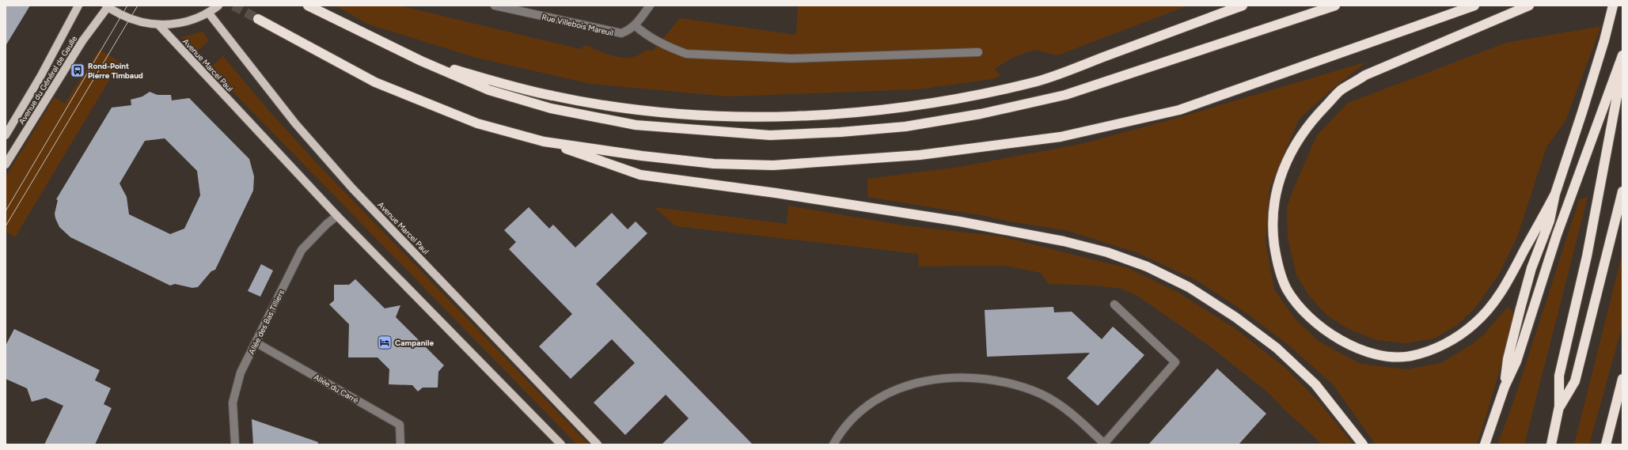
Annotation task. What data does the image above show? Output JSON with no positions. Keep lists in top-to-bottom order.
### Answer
{
  "streets": {
    "main road": ["Avenue Marcel Paul", "Avenue du Général de Gaulle"],
    "street": ["Rue Villebois Mareuil", "Allée des Bas Tilliers", "Allée du Carré"]
  },
  "crossings": [
    ["Avenue Marcel Paul", "Allée des Bas Tilliers"],
    ["Allée des Bas Tilliers", "Allée du Carré"]
  ],
  "places": {
    "bus stop": ["Rond-Point Pierre Timbaud"],
    "hotel": ["Campanile"]
  }
}
